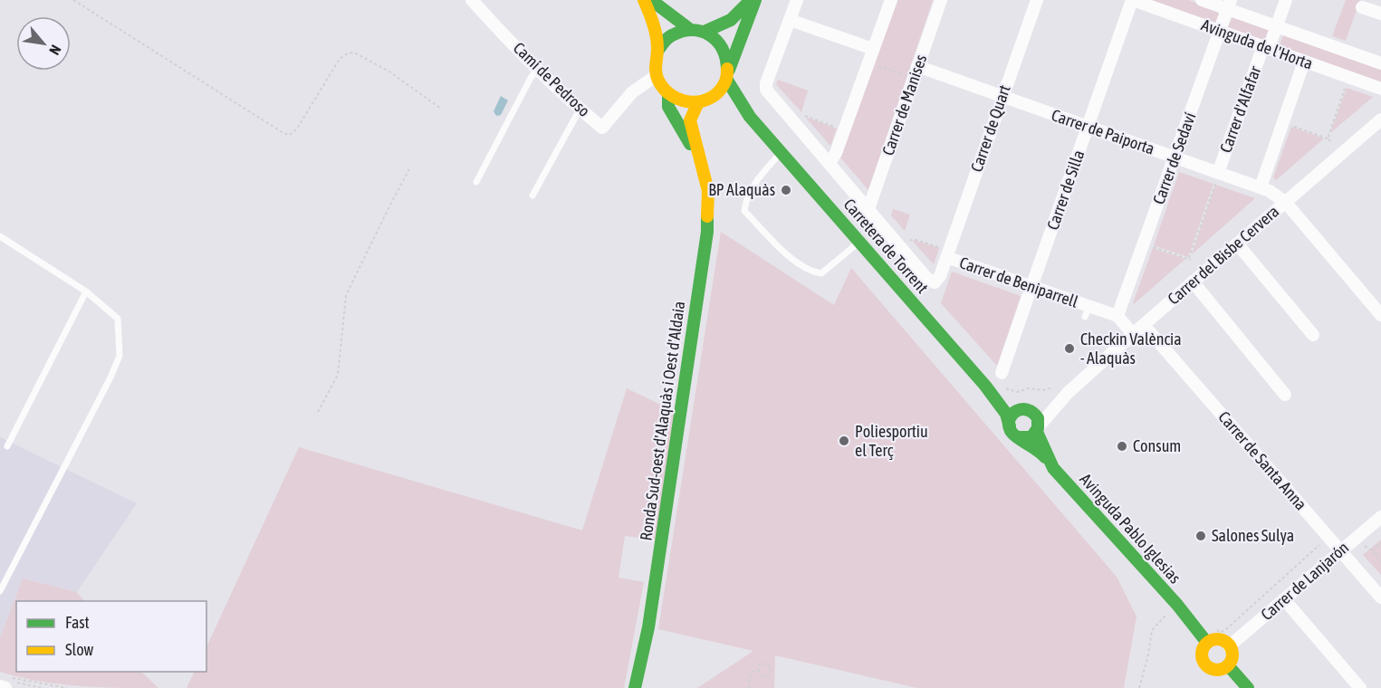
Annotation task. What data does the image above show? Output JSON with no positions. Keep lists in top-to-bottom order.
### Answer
{
  "streets": {
    "street": [
      "Avinguda de l'Horta",
      "Camí de Pedroso",
      "Carrer de Manises",
      "Carrer d'Alfafar",
      "Carrer de Quart",
      "Carrer de Paiporta",
      "Carrer de Sedaví",
      "Carrer de Silla",
      "Carretera de Torrent",
      "Carrer del Bisbe Cervera",
      "Carrer de Beniparrell",
      "Ronda Sud-oest d'Alaquàs i Oest d'Aldaia",
      "Carrer de Santa Anna",
      "Avinguda Pablo Iglesias",
      "Carrer de Lanjarón"
    ]
  },
  "crossings": [
    ["Avinguda de l'Horta", "Carrer d'Alfafar"],
    ["Avinguda de l'Horta", "Carrer de Sedaví"],
    ["Avinguda de l'Horta", "Carrer de Silla"],
    ["Camí de Pedroso", "Carretera de Torrent"],
    ["Camí de Pedroso", "Ronda Sud-oest d'Alaquàs i Oest d'Aldaia"],
    ["Carrer de Manises", "Carrer de Paiporta"],
    ["Carrer de Manises", "Carrer de Beniparrell"],
    ["Carrer d'Alfafar", "Carrer de Paiporta"],
    ["Carrer de Quart", "Carrer de Paiporta"],
    ["Carrer de Quart", "Carrer de Beniparrell"],
    ["Carrer de Paiporta", "Carrer de Sedaví"],
    ["Carrer de Paiporta", "Carrer de Silla"],
    ["Carrer de Paiporta", "Carrer del Bisbe Cervera"],
    ["Carrer de Sedaví", "Carrer de Beniparrell"],
    ["Carrer de Silla", "Carrer de Beniparrell"],
    ["Carretera de Torrent", "Carrer del Bisbe Cervera"],
    ["Carretera de Torrent", "Ronda Sud-oest d'Alaquàs i Oest d'Aldaia"],
    ["Carretera de Torrent", "Avinguda Pablo Iglesias"],
    ["Carrer del Bisbe Cervera", "Carrer de Santa Anna"],
    ["Carrer del Bisbe Cervera", "Avinguda Pablo Iglesias"],
    ["Carrer de Santa Anna", "Carrer de Lanjarón"],
    ["Avinguda Pablo Iglesias", "Carrer de Lanjarón"]
  ],
  "places": [
    "BP Alaquàs",
    "Checkin València - Alaquàs",
    "Poliesportiu el Terç",
    "Consum",
    "Salones Sulya"
  ],
  "legend": ["Fast", "Slow"],
  "north": "bottom right"
}
